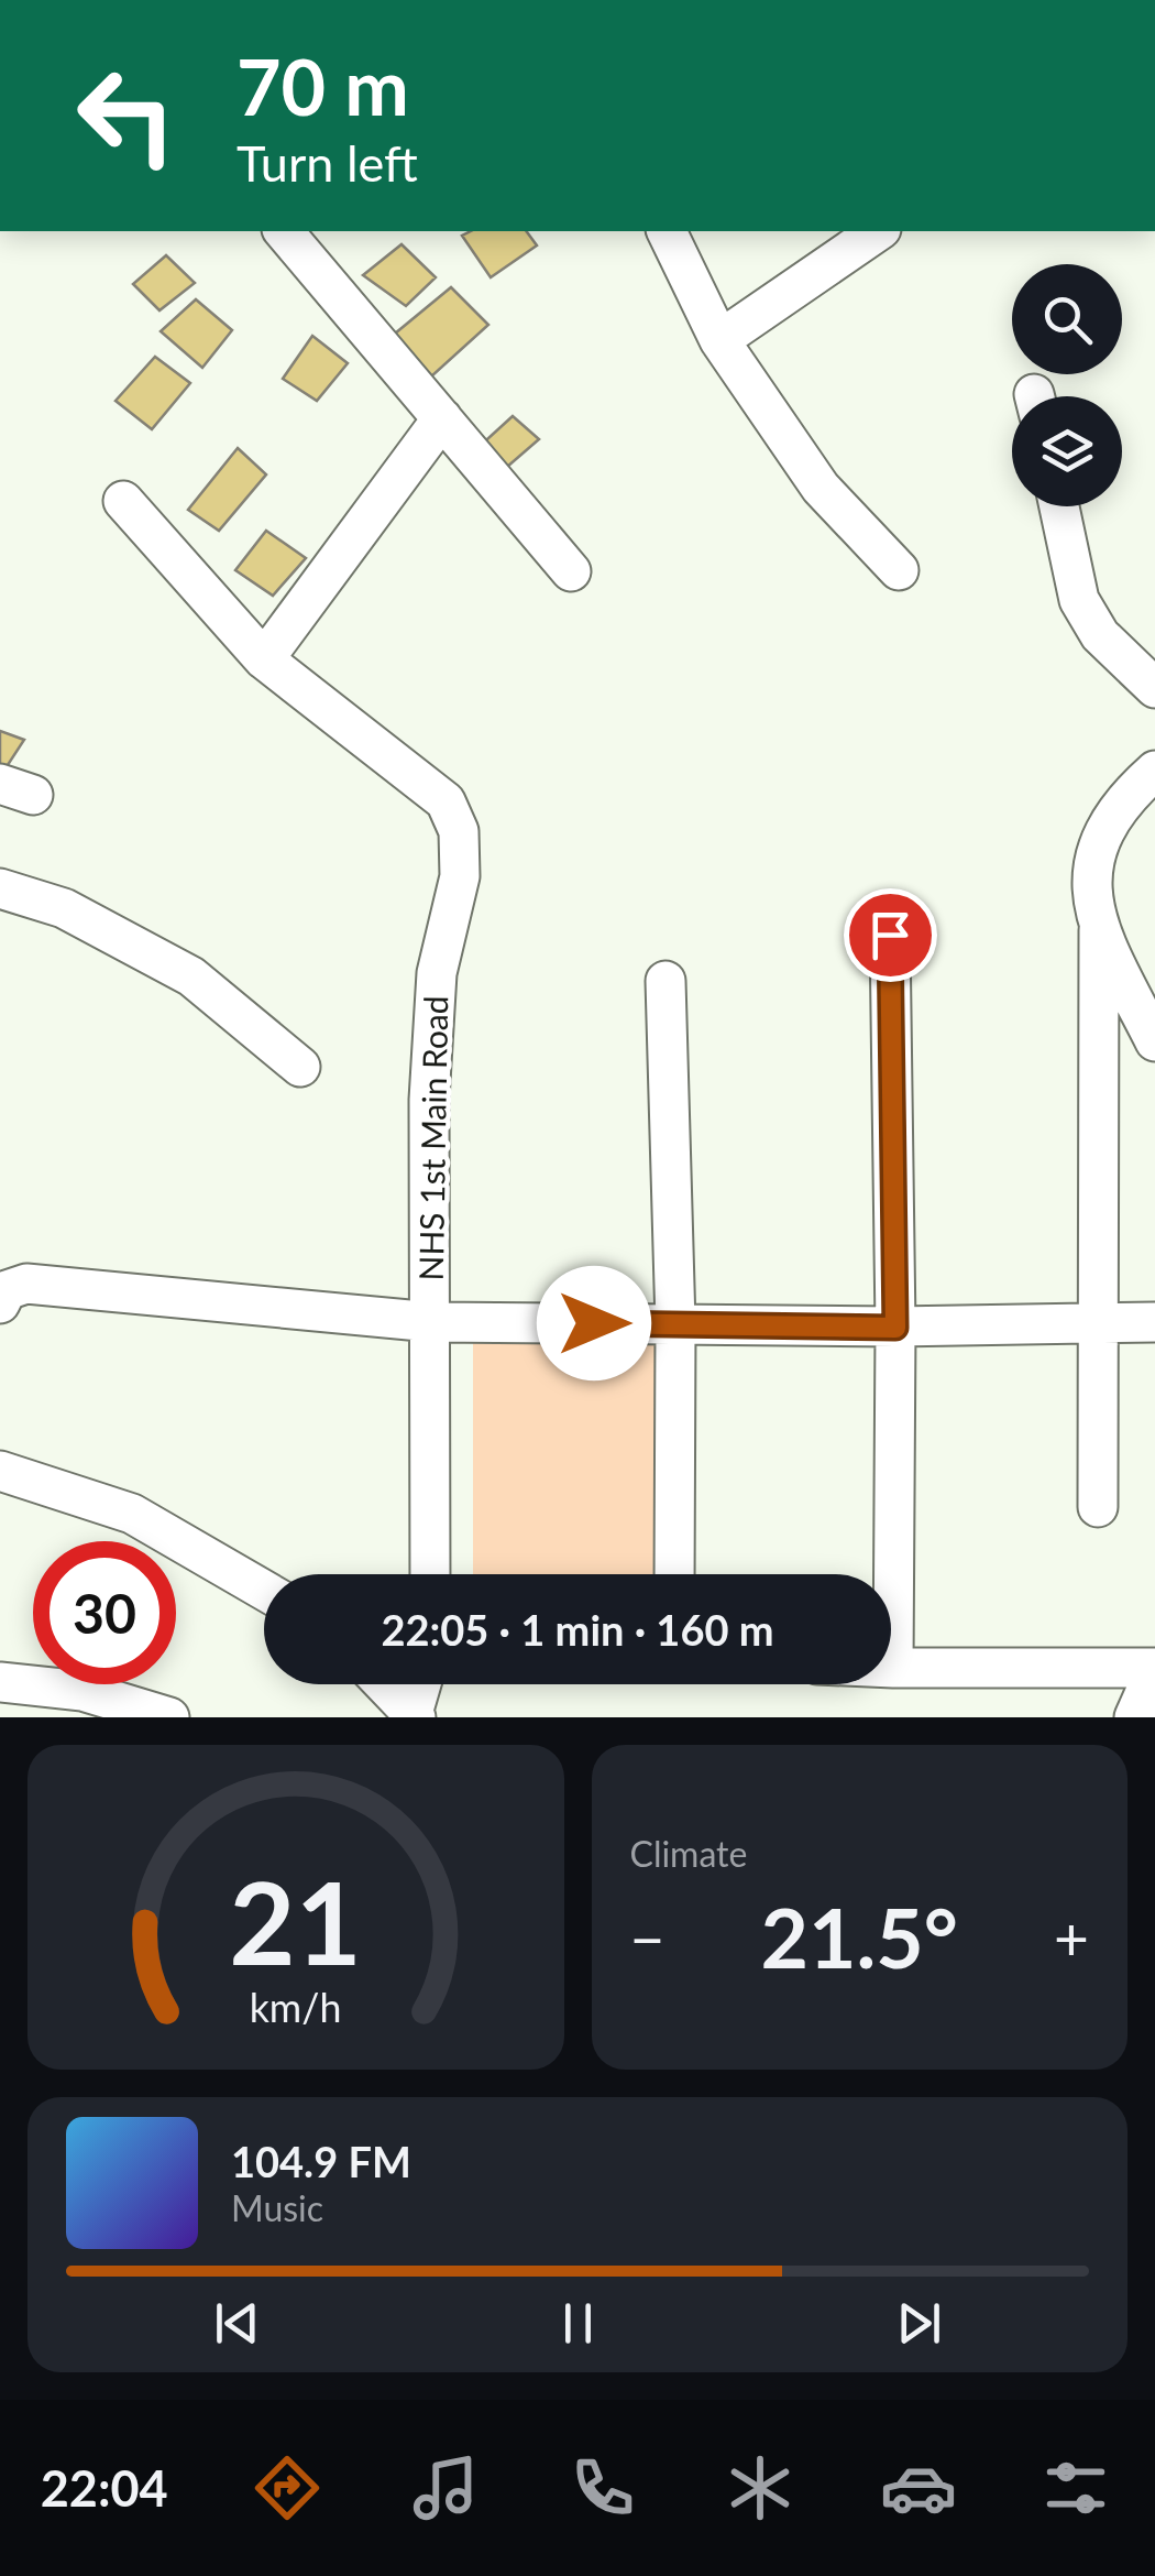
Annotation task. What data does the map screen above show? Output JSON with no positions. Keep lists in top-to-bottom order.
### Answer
{
  "streets": {
    "street": ["NHS 1st Main Road"]
  },
  "page": {
    "turn": ["70 m", "Turn left"],
    "limit": "30",
    "trip": "22:05 · 1 min · 160 m",
    "tile": "Climate",
    "heat": ["−", "21.5°", "+"],
    "song": ["104.9 FM", "Music"],
    "tabs": "22:04",
    "gauge": ["21", "km/h"]
  }
}
